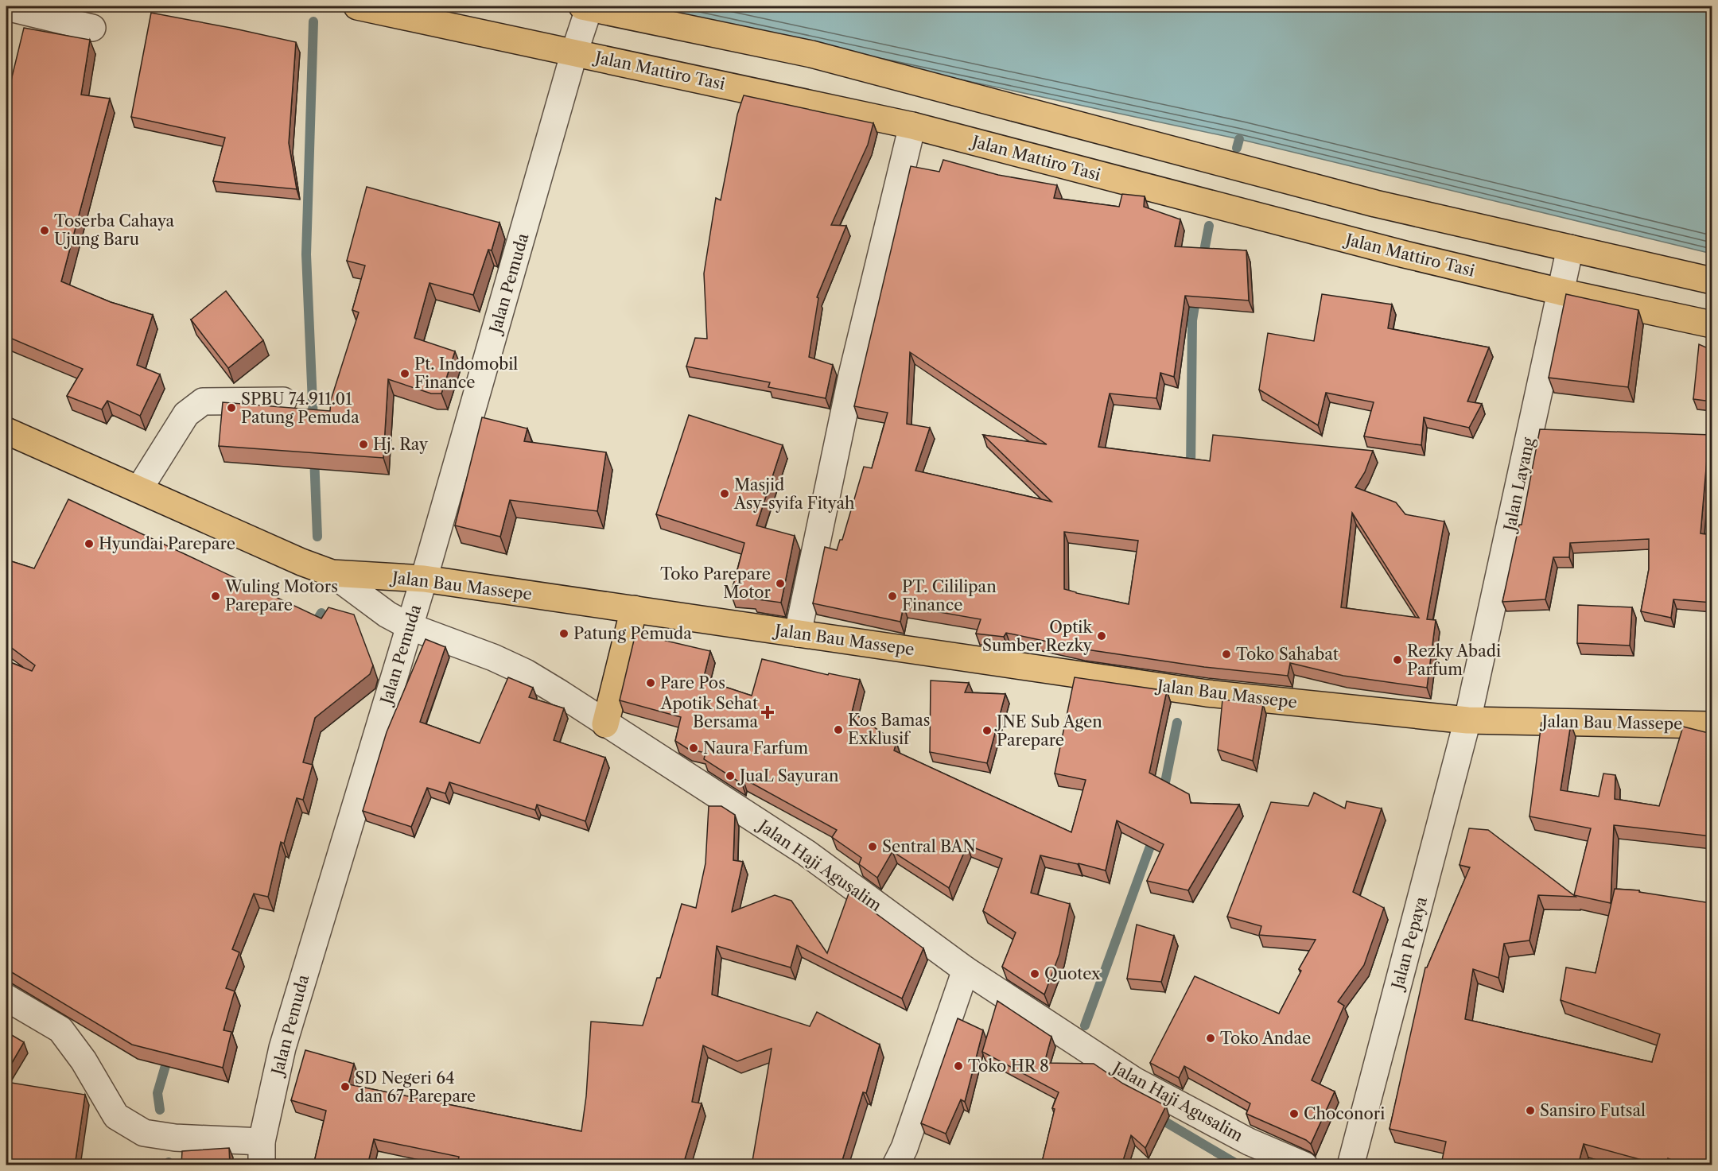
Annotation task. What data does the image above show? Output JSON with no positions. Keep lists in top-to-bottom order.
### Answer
{
  "streets": {
    "main road": ["Jalan Mattiro Tasi", "Jalan Bau Massepe"],
    "street": [
      "Jalan Pemuda",
      "Jalan Layang",
      "Jalan Haji Agusalim",
      "Jalan Pepaya"
    ]
  },
  "crossings": [
    ["Jalan Mattiro Tasi", "Jalan Pemuda"],
    ["Jalan Mattiro Tasi", "Jalan Layang"],
    ["Jalan Pemuda", "Jalan Bau Massepe"],
    ["Jalan Pemuda", "Jalan Haji Agusalim"],
    ["Jalan Layang", "Jalan Bau Massepe"],
    ["Jalan Layang", "Jalan Pepaya"],
    ["Jalan Bau Massepe", "Jalan Haji Agusalim"],
    ["Jalan Bau Massepe", "Jalan Pepaya"]
  ],
  "places": {
    "other": [
      "Toserba Cahaya Ujung Baru",
      "Pt. Indomobil Finance",
      "SPBU 74.911.01 Patung Pemuda",
      "Hj. Ray",
      "Masjid Asy-syifa Fityah",
      "Hyundai Parepare",
      "Toko Parepare Motor",
      "Wuling Motors Parepare",
      "PT. Cililipan Finance",
      "Patung Pemuda",
      "Optik Sumber Rezky",
      "Toko Sahabat",
      "Rezky Abadi Parfum",
      "Pare Pos",
      "Kos Bamas Exklusif",
      "JNE Sub Agen Parepare",
      "Naura Farfum",
      "JuaL Sayuran",
      "Sentral BAN",
      "Quotex",
      "Toko Andae",
      "Toko HR 8",
      "SD Negeri 64 dan 67 Parepare",
      "Sansiro Futsal",
      "Choconori"
    ],
    "health": ["Apotik Sehat Bersama"]
  }
}
